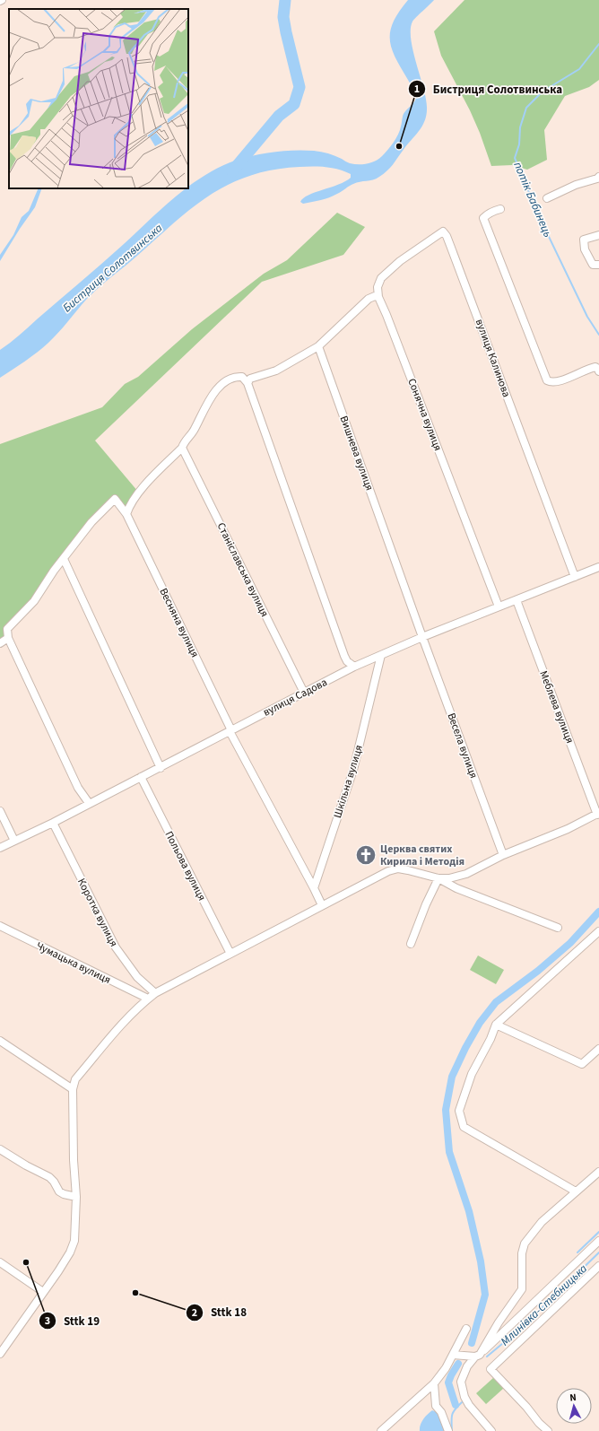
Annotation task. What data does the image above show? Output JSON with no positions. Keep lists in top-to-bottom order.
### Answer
{
  "streets": {
    "street": [
      "вулиця Калинова",
      "Сонячна вулиця",
      "Вишнева вулиця",
      "Станіславська вулиця",
      "Весняна вулиця",
      "вулиця Садова",
      "Меблева вулиця",
      "Весела вулиця",
      "Шкільна вулиця",
      "Польова вулиця",
      "Коротка вулиця",
      "Чумацька вулиця"
    ]
  },
  "crossings": [
    ["вулиця Калинова", "Сонячна вулиця"],
    ["вулиця Калинова", "вулиця Садова"],
    ["Сонячна вулиця", "вулиця Садова"],
    ["Вишнева вулиця", "вулиця Садова"],
    ["Вишнева вулиця", "Весела вулиця"],
    ["Станіславська вулиця", "вулиця Садова"],
    ["Весняна вулиця", "вулиця Садова"],
    ["Весняна вулиця", "Шкільна вулиця"],
    ["вулиця Садова", "Меблева вулиця"],
    ["вулиця Садова", "Весела вулиця"],
    ["вулиця Садова", "Шкільна вулиця"],
    ["вулиця Садова", "Польова вулиця"],
    ["вулиця Садова", "Коротка вулиця"]
  ],
  "water": ["потік Бабинець", "Бистриця Солотвинська", "Млинівка-Стебницька"],
  "places": {
    "other": ["Бистриця Солотвинська", "Sttk 19", "Sttk 18"],
    "church": ["Церква святих Кирила і Методія"]
  },
  "north": "top"
}
